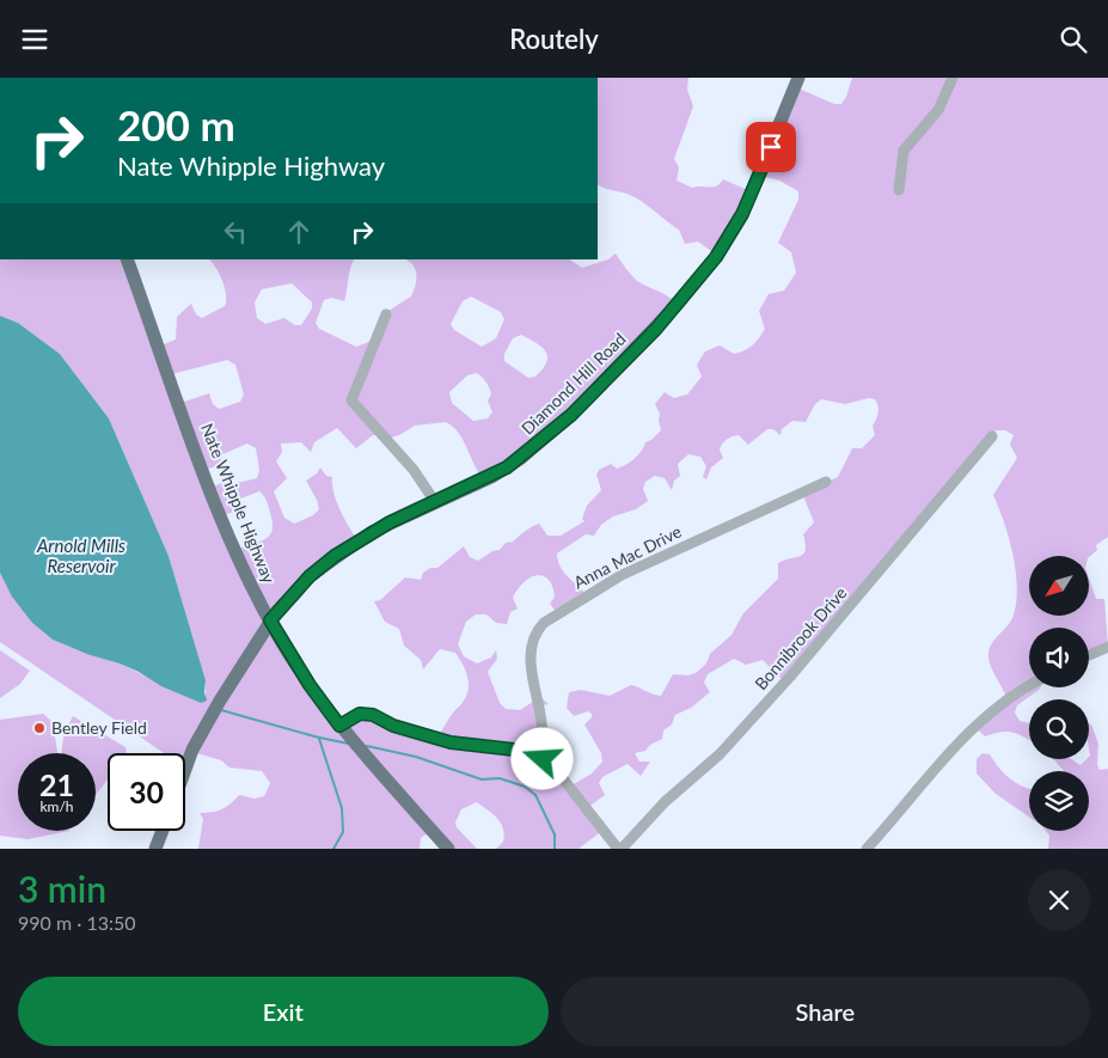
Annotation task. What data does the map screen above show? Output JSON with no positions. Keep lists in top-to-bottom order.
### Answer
{
  "streets": {
    "main road": ["Diamond Hill Road", "Nate Whipple Highway"],
    "street": ["Anna Mac Drive", "Bonnibrook Drive"]
  },
  "crossings": [
    ["Diamond Hill Road", "Nate Whipple Highway"]
  ],
  "water": ["Arnold Mills Reservoir"],
  "places": ["Bentley Field"],
  "north": "bottom left",
  "page": {
    "header": "Routely",
    "turn": ["200 m", "Nate Whipple Highway"],
    "speed": "21 km/h",
    "limit": "30",
    "heading": ["3 min", "990 m · 13:50"],
    "buttons": ["Exit", "Share"]
  }
}
